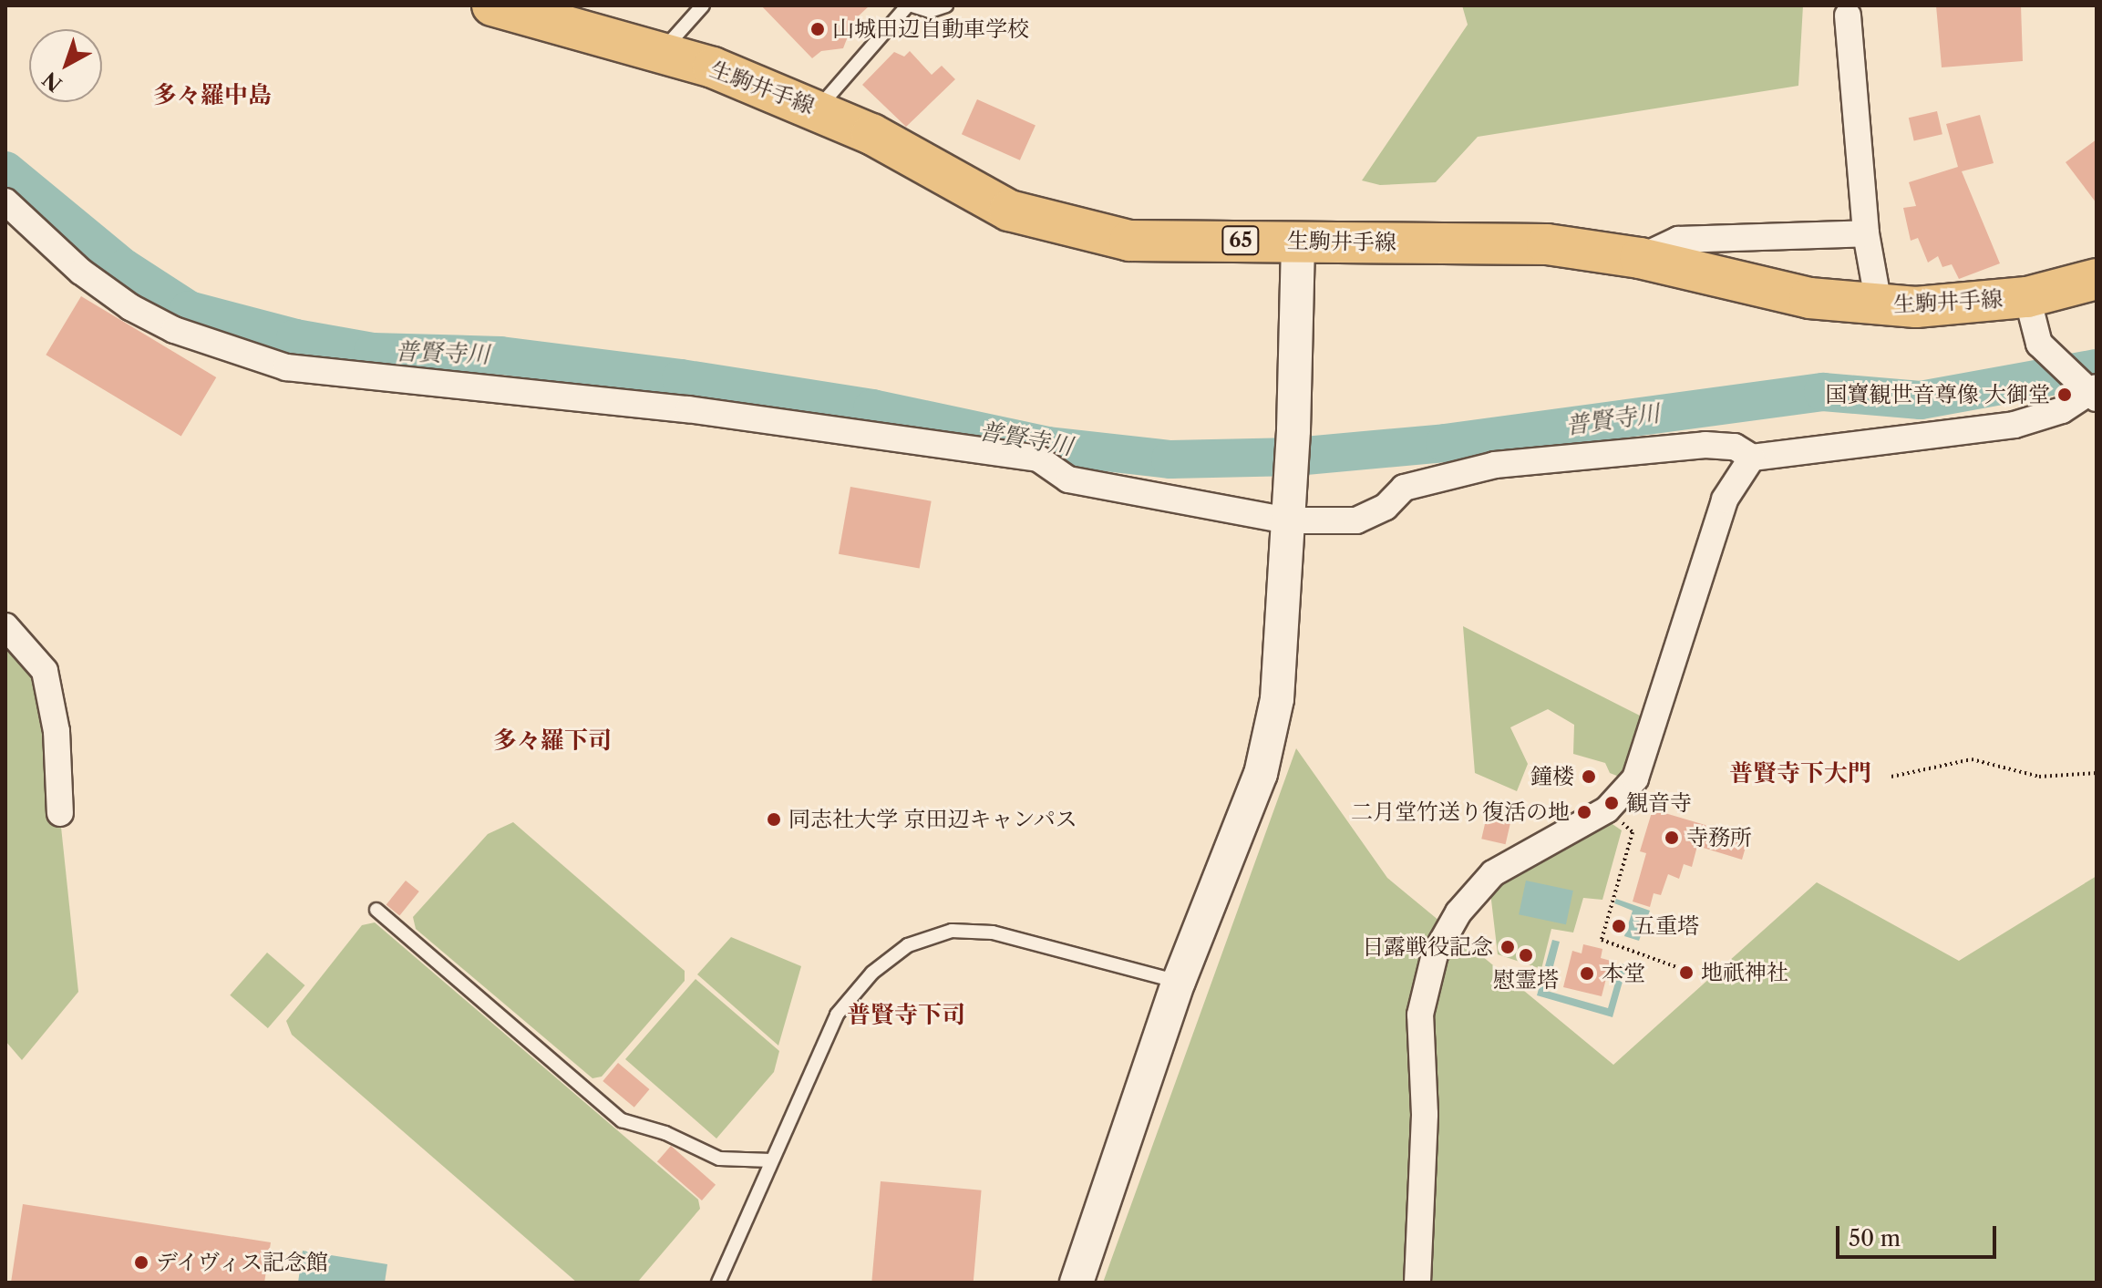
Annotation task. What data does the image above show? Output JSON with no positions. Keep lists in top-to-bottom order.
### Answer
{
  "streets": {
    "main road": ["生駒井手線", "65"]
  },
  "districts": [
    "多々羅中島",
    "多々羅下司",
    "普賢寺下大門",
    "普賢寺下司"
  ],
  "water": ["普賢寺川"],
  "places": [
    "山城田辺自動車学校",
    "国寶観世音尊像 大御堂",
    "鐘楼",
    "観音寺",
    "二月堂竹送り復活の地",
    "同志社大学 京田辺キャンパス",
    "寺務所",
    "五重塔",
    "日露戦役記念",
    "慰霊塔",
    "地祇神社",
    "本堂",
    "デイヴィス記念館"
  ],
  "scale_bar": "50 m",
  "north": "bottom left"
}
